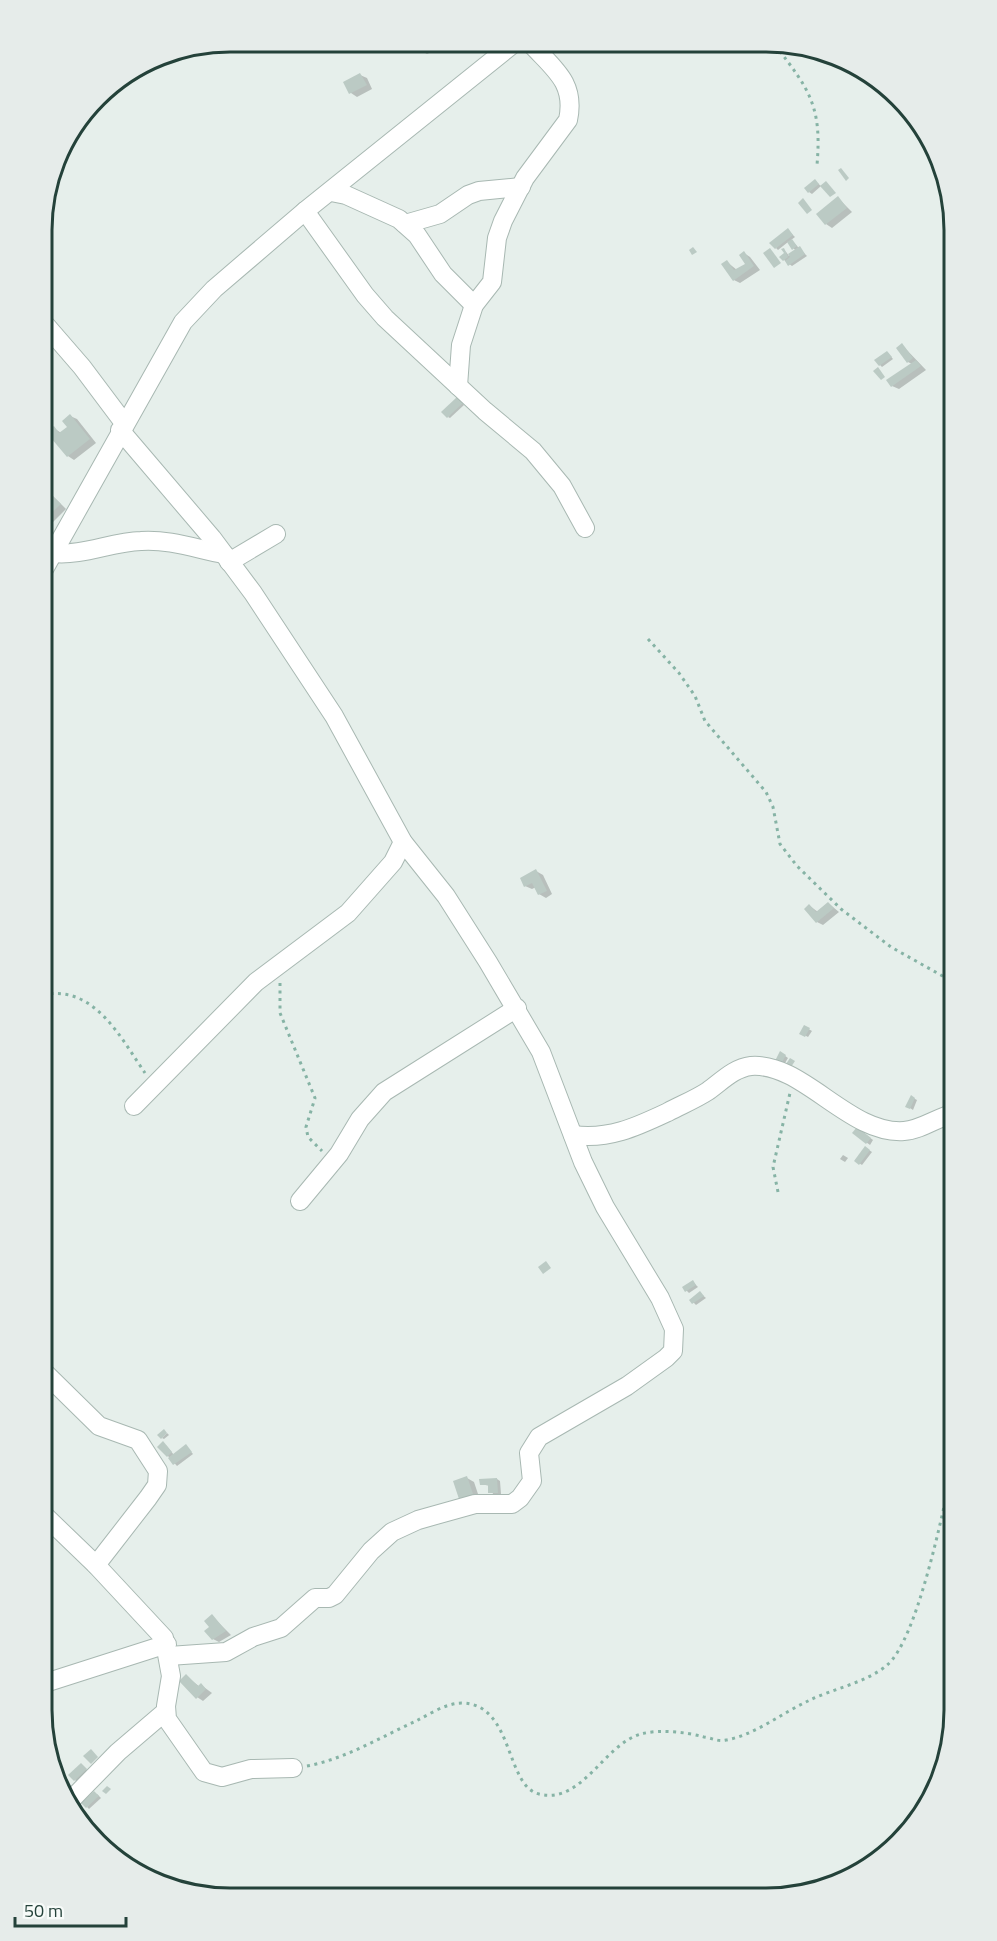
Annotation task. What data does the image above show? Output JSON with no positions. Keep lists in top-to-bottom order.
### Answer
{
  "scale_bar": "50 m"
}
